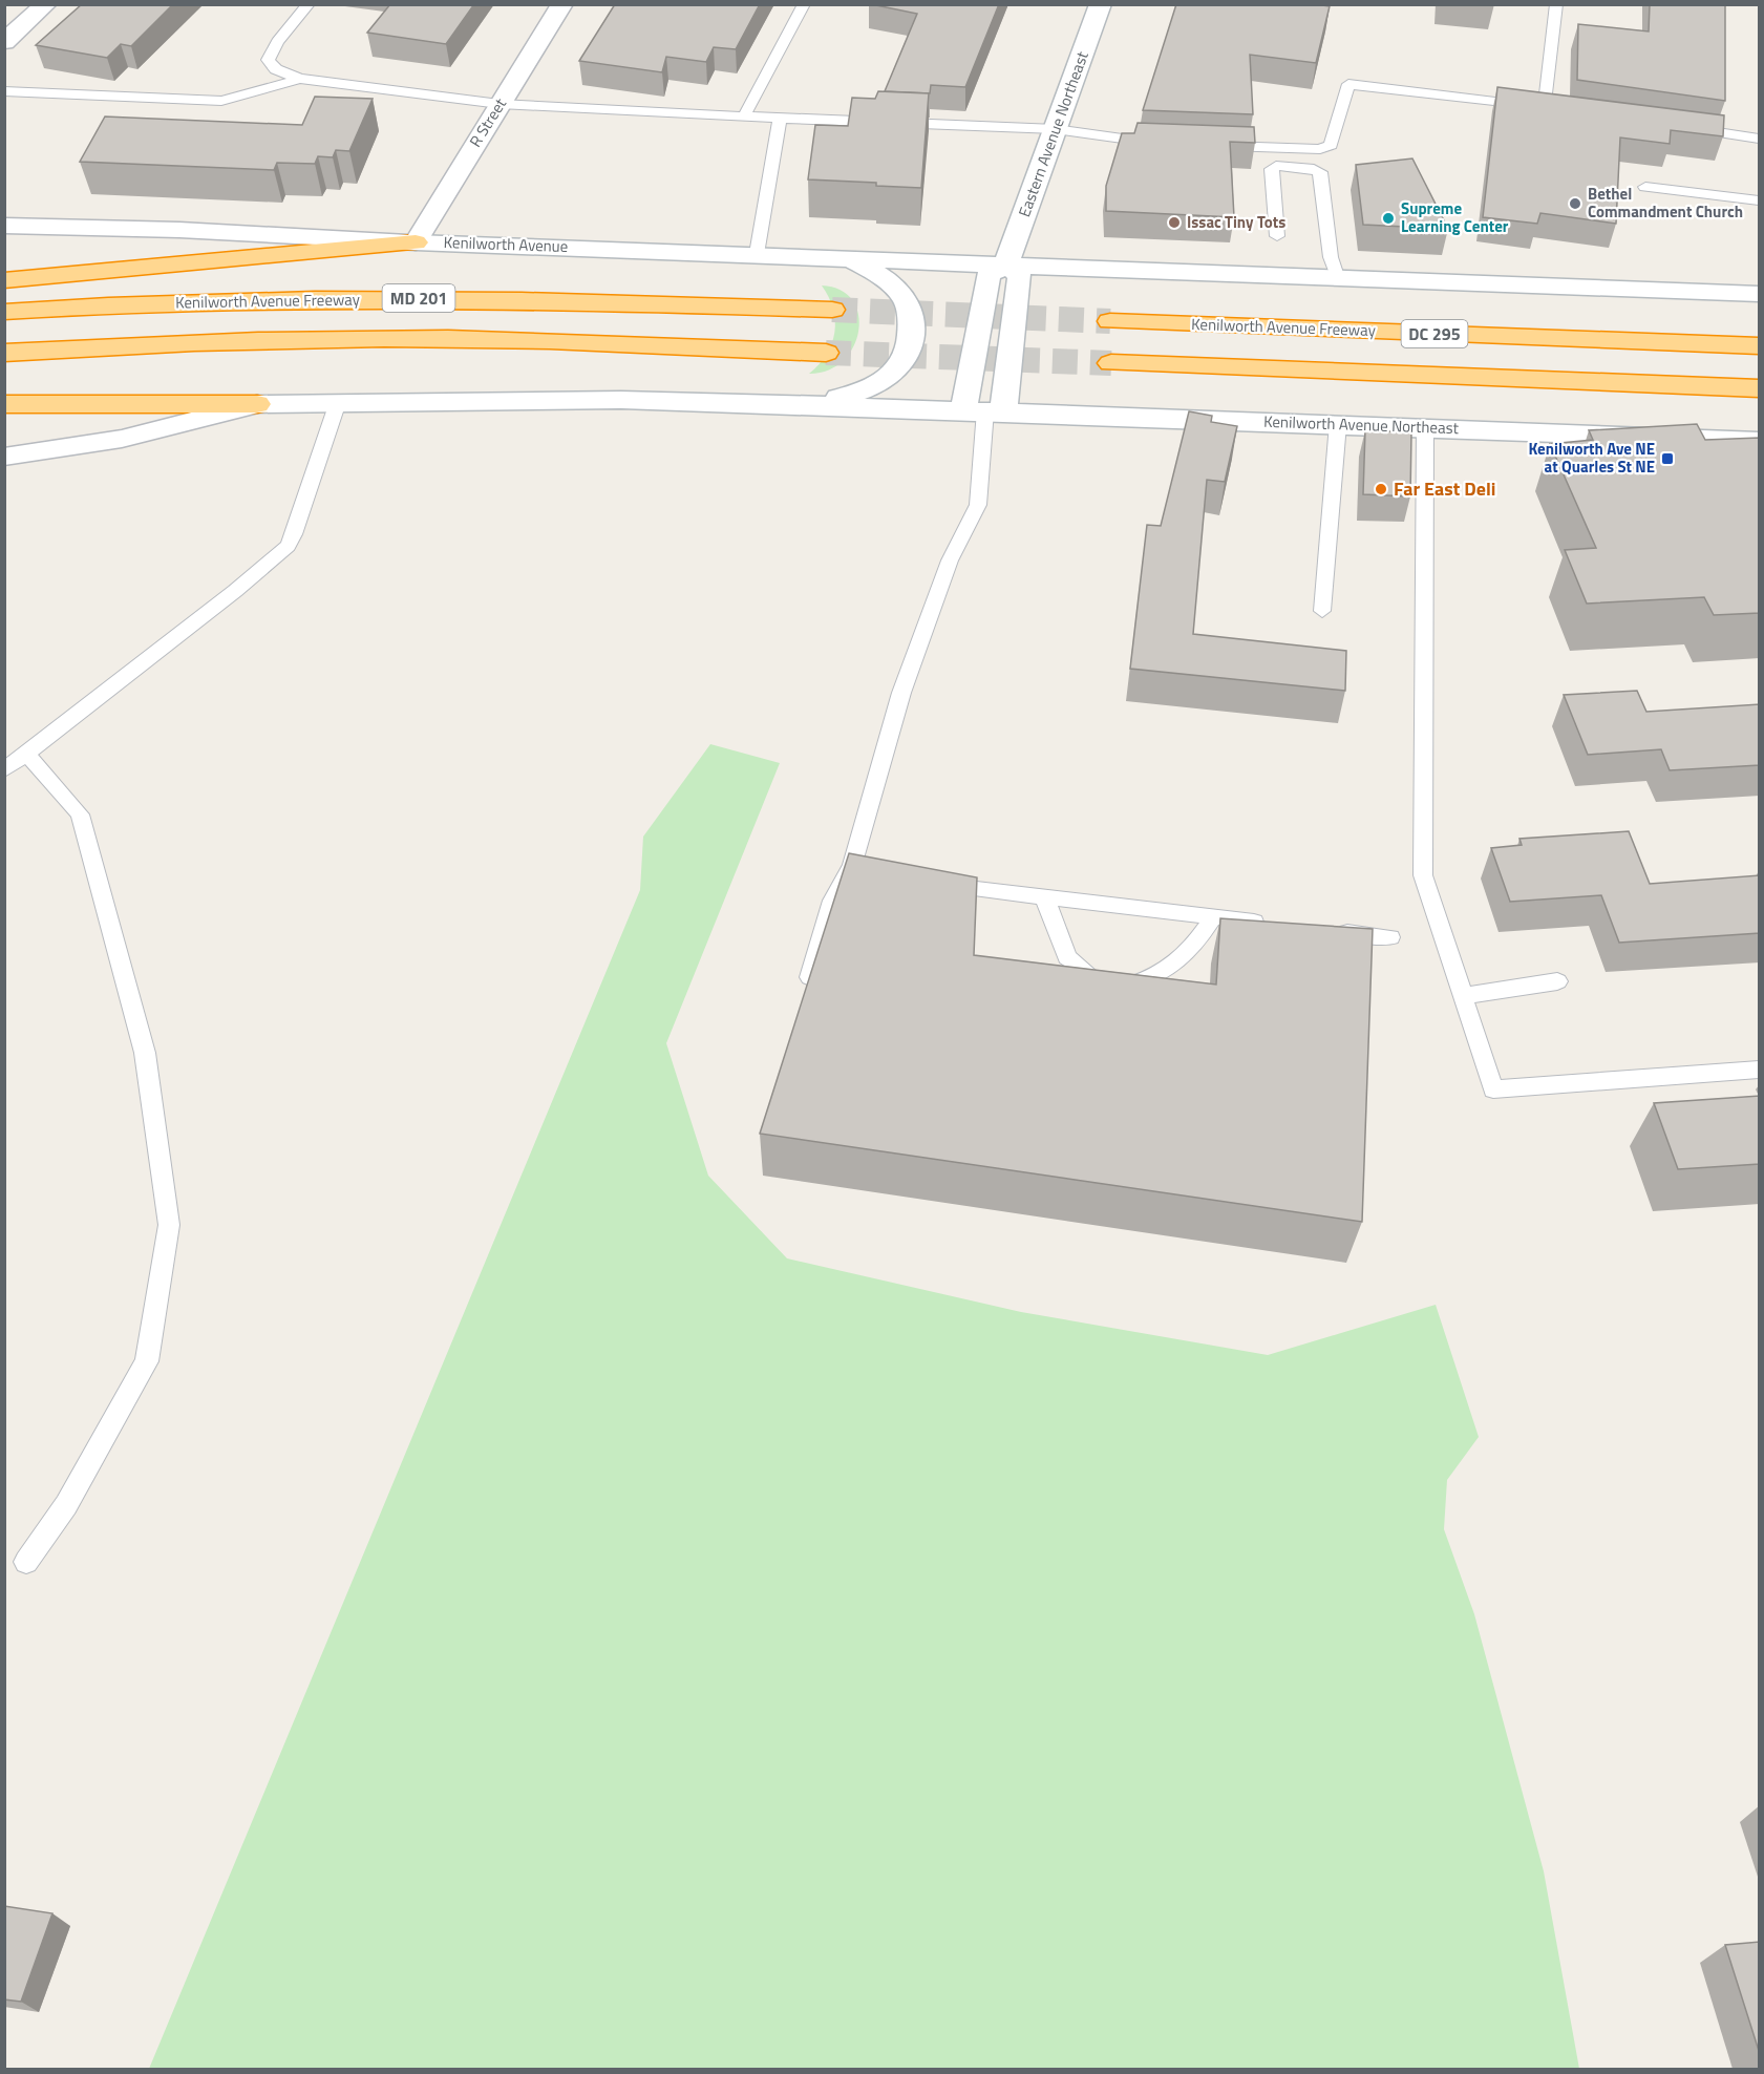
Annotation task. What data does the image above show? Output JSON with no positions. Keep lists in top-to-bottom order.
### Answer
{
  "streets": {
    "highway": ["MD 201", "Kenilworth Avenue Freeway", "DC 295"],
    "main road": [
      "R Street",
      "Eastern Avenue Northeast",
      "Kenilworth Avenue",
      "Kenilworth Avenue Northeast"
    ]
  },
  "crossings": [
    ["R Street", "Kenilworth Avenue"],
    ["Eastern Avenue Northeast", "Kenilworth Avenue"],
    ["Eastern Avenue Northeast", "Kenilworth Avenue Northeast"]
  ],
  "places": {
    "other": [
      "Bethel Commandment Church",
      "Supreme Learning Center",
      "Issac Tiny Tots",
      "Far East Deli"
    ],
    "transit": ["Kenilworth Ave NE at Quarles St NE"]
  }
}
